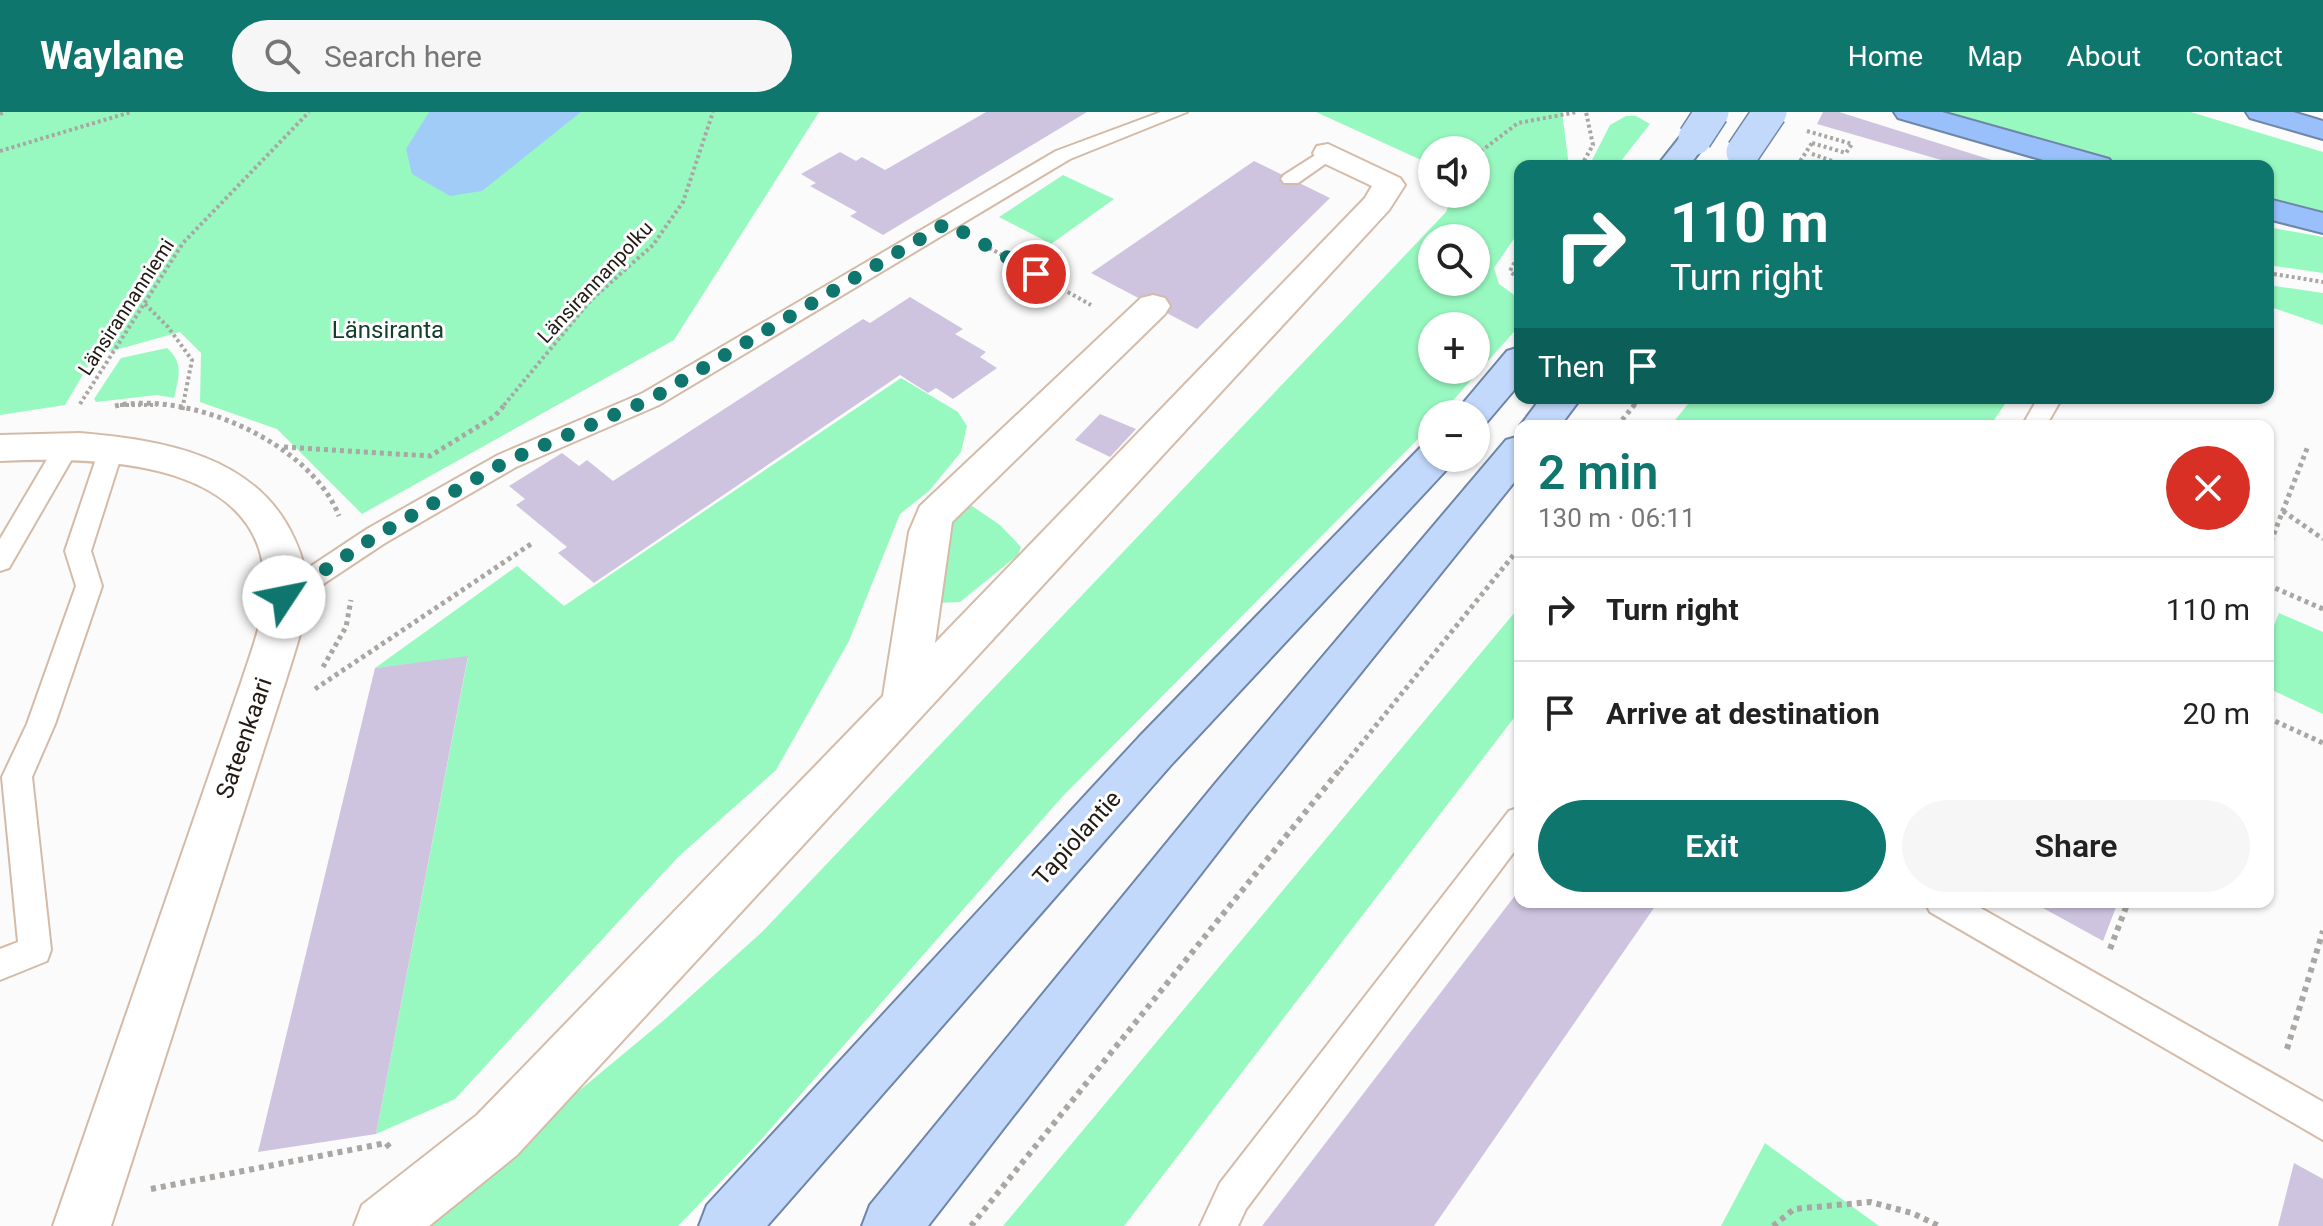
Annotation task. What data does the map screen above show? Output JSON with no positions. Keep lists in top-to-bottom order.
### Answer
{
  "streets": {
    "main road": ["Tapiolantie"],
    "street": ["Sateenkaari"],
    "path": ["Länsirannanpolku", "Länsirannanniemi"]
  },
  "parks": ["Länsiranta"],
  "page": {
    "header": "Waylane",
    "search": "Search here",
    "nav": [
      "Home",
      "Map",
      "About",
      "Contact"
    ],
    "map_buttons": ["+", "−"],
    "turn": ["110 m", "Turn right"],
    "then": "Then",
    "heading": ["2 min", "130 m · 06:11"],
    "list": [
      {
        "name": "Turn right",
        "value": "110 m"
      },
      {
        "name": "Arrive at destination",
        "value": "20 m"
      }
    ],
    "buttons": ["Exit", "Share"]
  }
}
